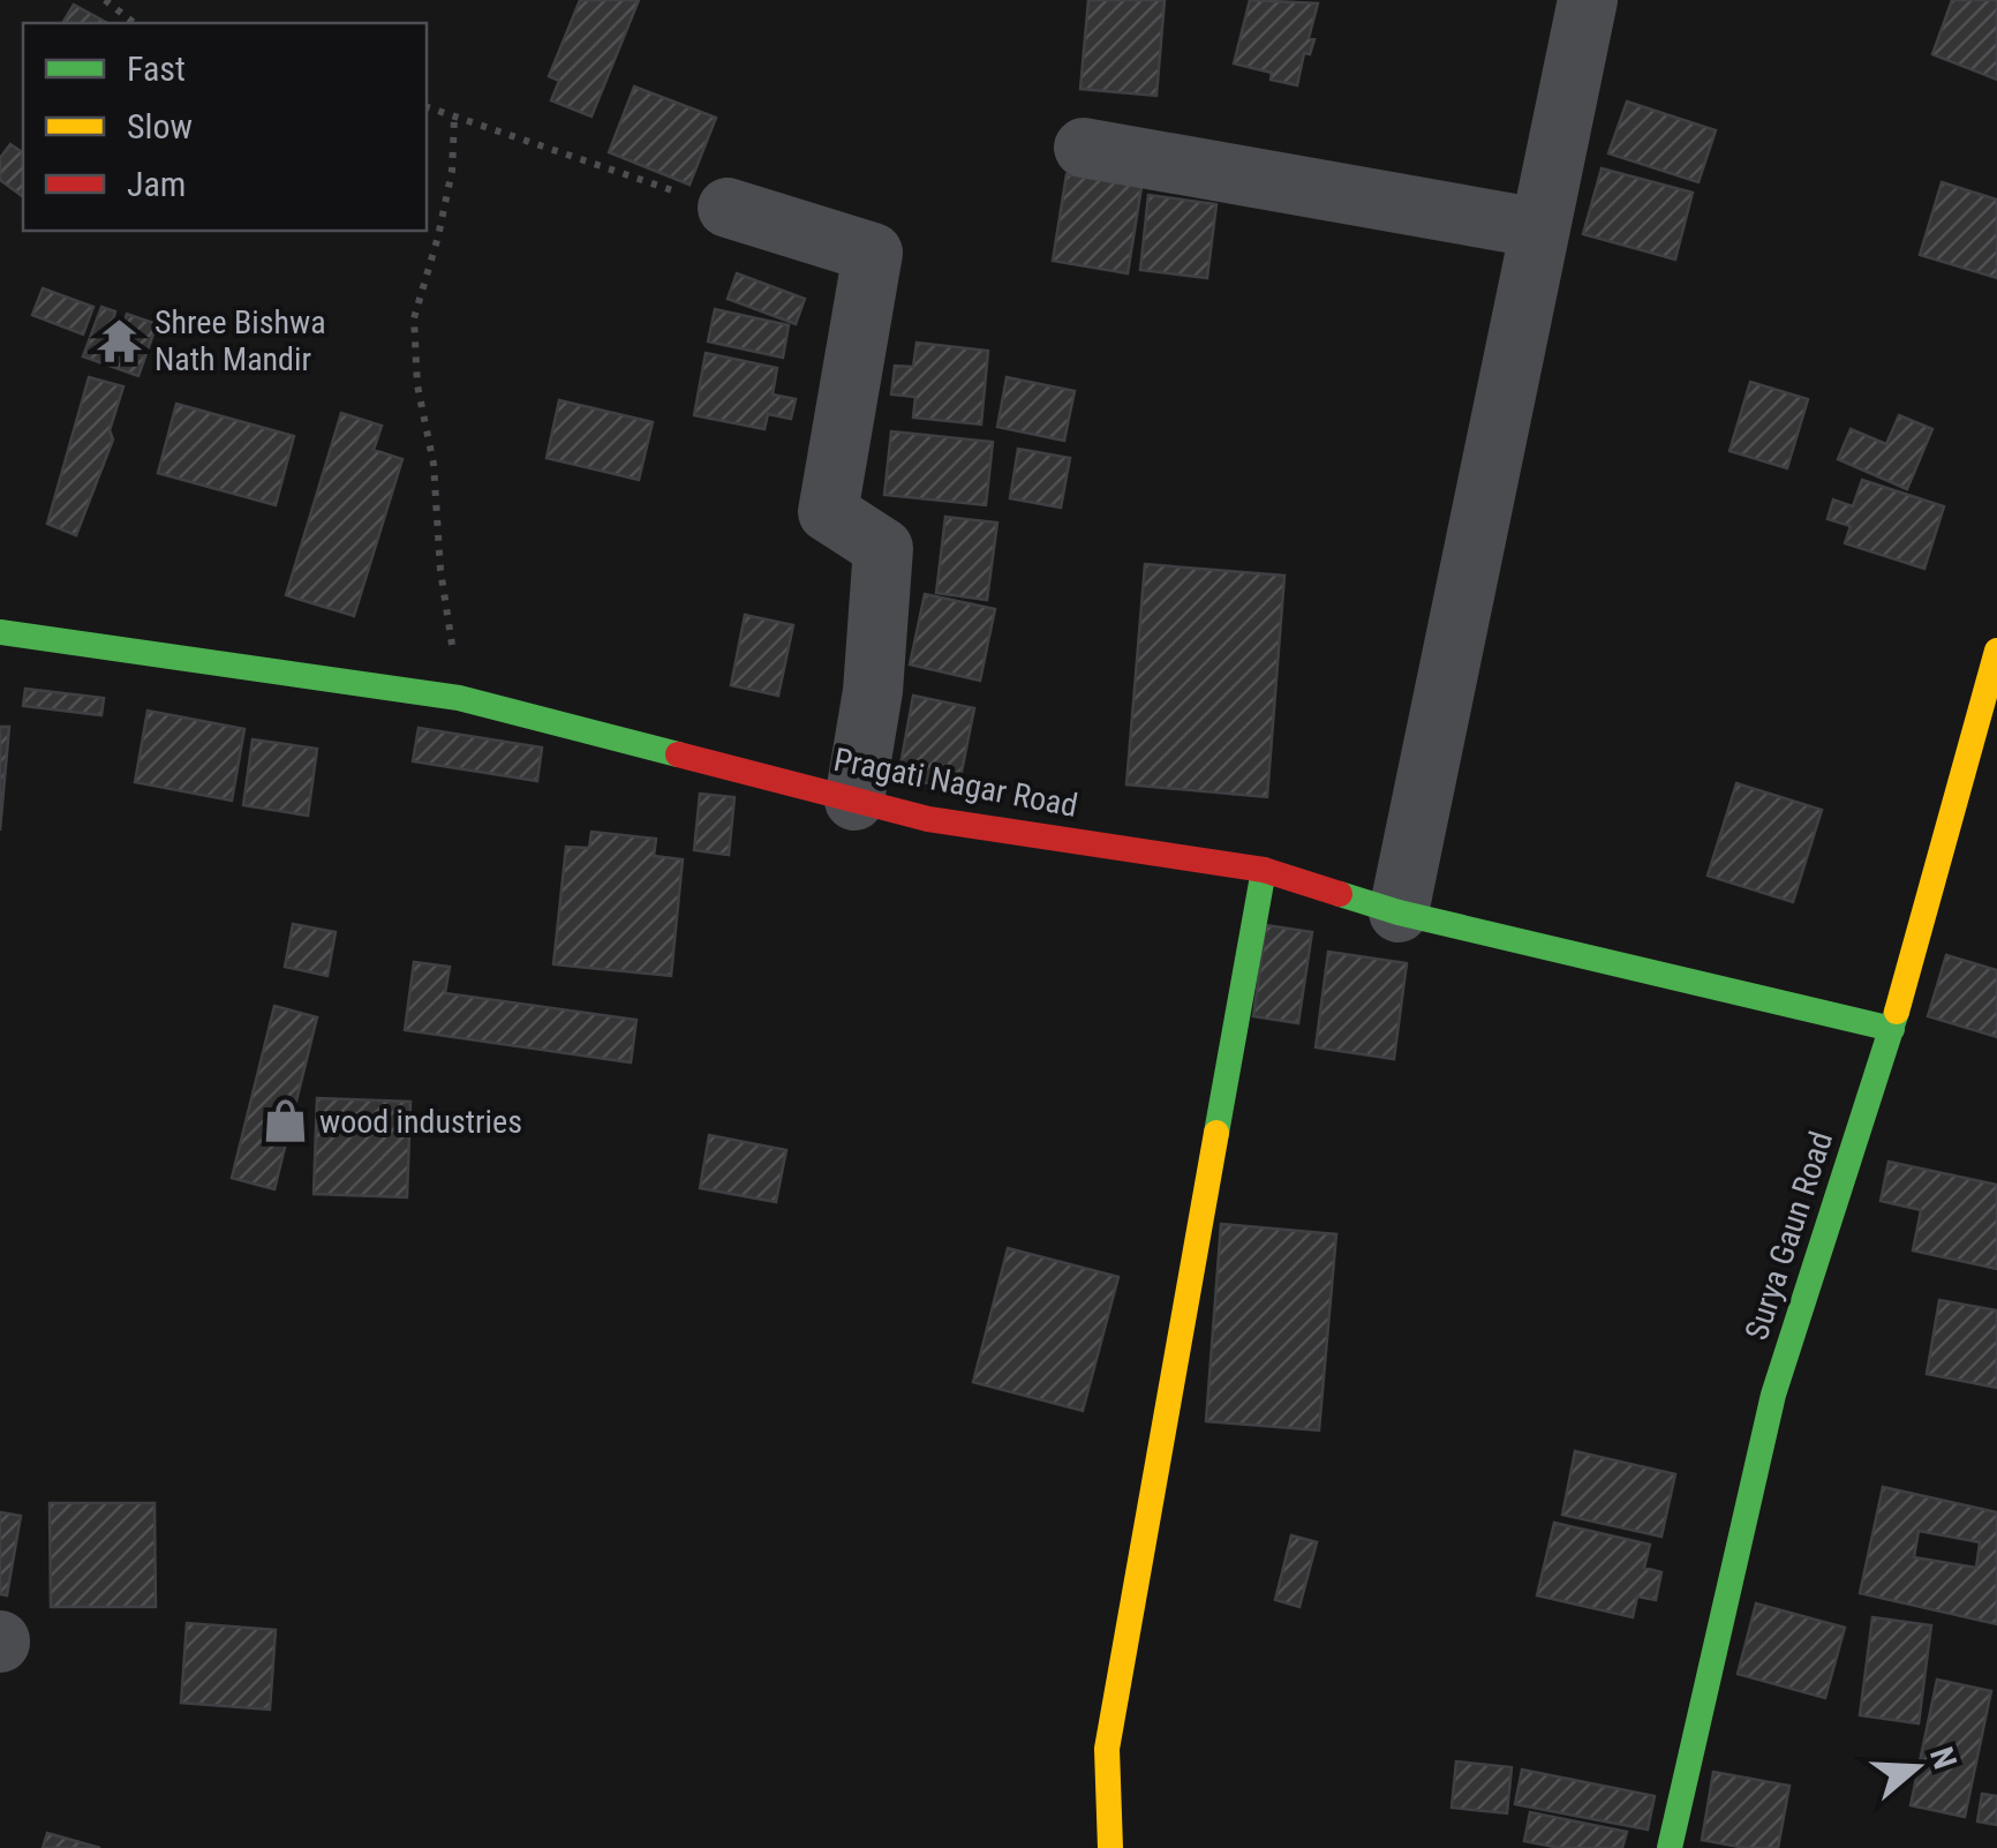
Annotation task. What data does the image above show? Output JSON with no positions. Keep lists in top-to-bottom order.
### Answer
{
  "streets": {
    "street": ["Pragati Nagar Road", "Surya Gaun Road"]
  },
  "crossings": [
    ["Pragati Nagar Road", "Surya Gaun Road"]
  ],
  "places": {
    "temple": ["Shree Bishwa Nath Mandir"],
    "shop": ["wood industries"]
  },
  "legend": ["Fast", "Slow", "Jam"],
  "north": "right"
}
